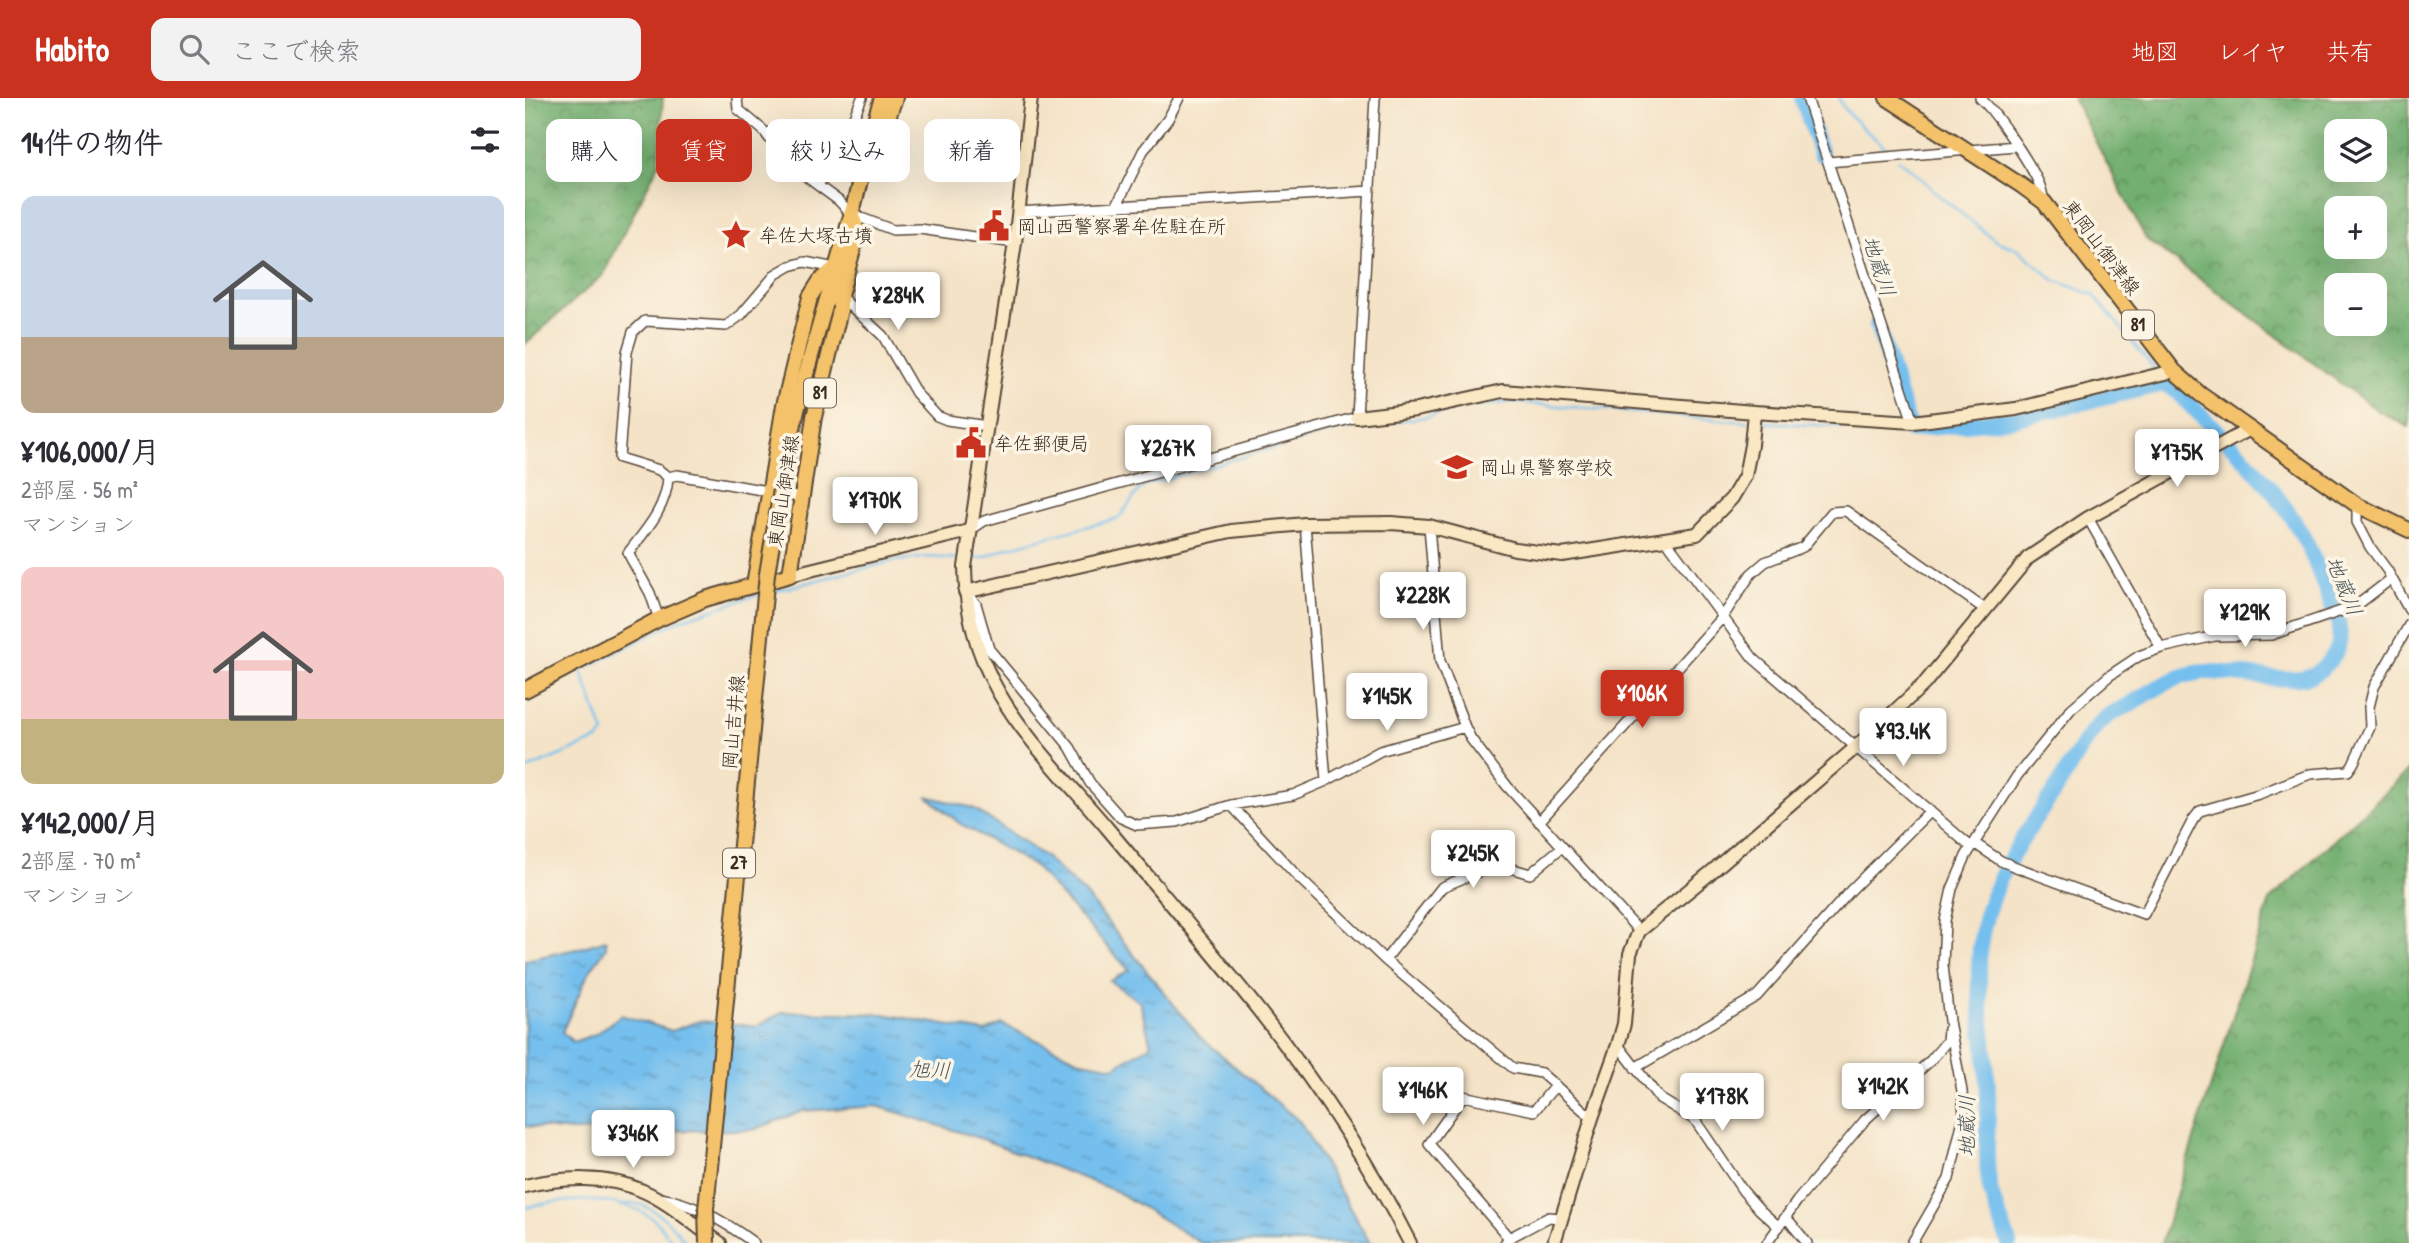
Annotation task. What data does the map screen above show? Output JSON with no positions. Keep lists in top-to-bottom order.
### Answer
{
  "streets": {
    "main road": [
      "東岡山御津線",
      "81",
      "岡山吉井線",
      "27"
    ]
  },
  "crossings": [
    ["東岡山御津線", "岡山吉井線"]
  ],
  "water": ["地蔵川", "旭川"],
  "places": {
    "public building": ["岡山西警察署牟佐駐在所", "牟佐郵便局"],
    "place": ["牟佐大塚古墳"],
    "school or university": ["岡山県警察学校"]
  },
  "page": {
    "header": "Habito",
    "search": "ここで検索",
    "nav": ["地図", "レイヤ", "共有"],
    "heading": "14件の物件",
    "map_buttons": ["+", "−"],
    "chip": [
      "購入",
      "賃貸",
      "絞り込み",
      "新着"
    ],
    "list": [
      {
        "name": "¥106,000/月",
        "note": "2部屋 · 56 m² · マンション"
      },
      {
        "name": "¥142,000/月",
        "note": "2部屋 · 70 m² · マンション"
      }
    ],
    "price": [
      "¥284K",
      "¥267K",
      "¥175K",
      "¥170K",
      "¥228K",
      "¥129K",
      "¥106K",
      "¥145K",
      "¥93.4K",
      "¥245K",
      "¥142K",
      "¥146K",
      "¥178K",
      "¥346K"
    ]
  }
}
